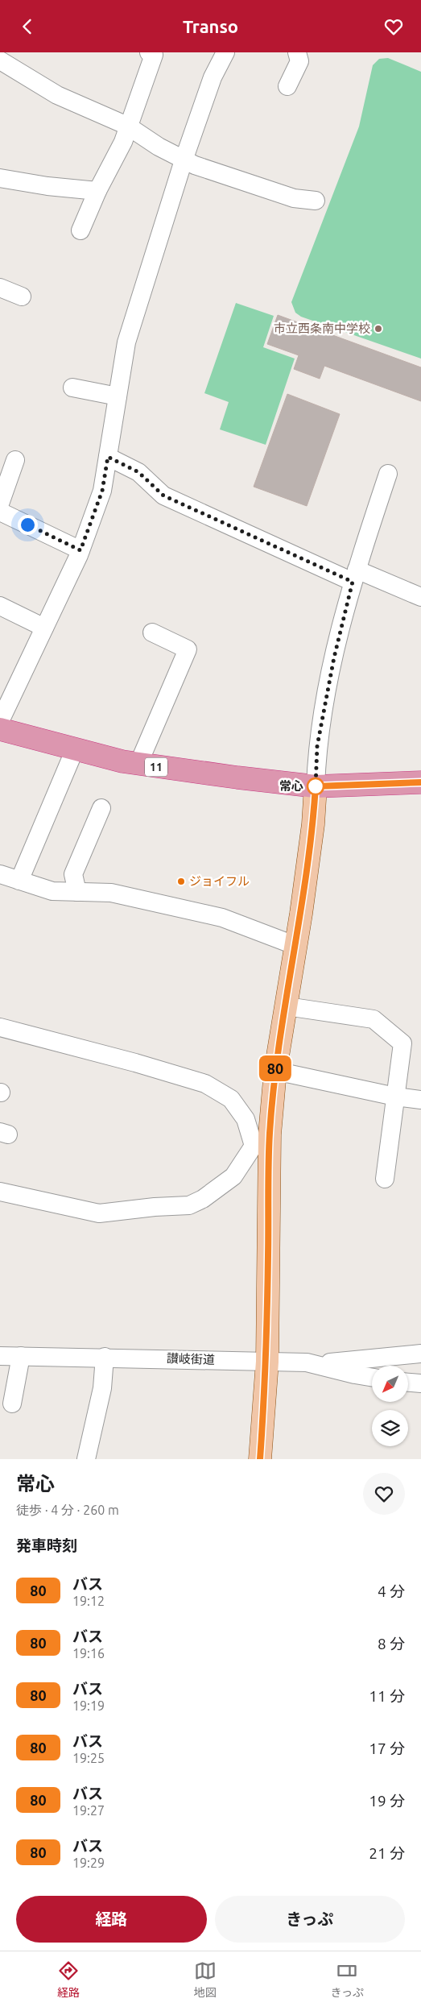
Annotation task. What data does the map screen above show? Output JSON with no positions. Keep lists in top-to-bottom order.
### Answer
{
  "streets": {
    "highway": ["11"],
    "street": ["讃岐街道"]
  },
  "places": ["市立西条南中学校", "常心", "ジョイフル"],
  "lines": ["bus line 80"],
  "north": "bottom left",
  "page": {
    "header": "Transo",
    "on_map": "80",
    "heading": [
      ["常心", "徒歩 · 4 分 · 260 m"],
      "発車時刻"
    ],
    "list": [
      {
        "mark": "80",
        "name": "バス",
        "note": "19:12",
        "value": "4 分"
      },
      {
        "mark": "80",
        "name": "バス",
        "note": "19:16",
        "value": "8 分"
      },
      {
        "mark": "80",
        "name": "バス",
        "note": "19:19",
        "value": "11 分"
      },
      {
        "mark": "80",
        "name": "バス",
        "note": "19:25",
        "value": "17 分"
      },
      {
        "mark": "80",
        "name": "バス",
        "note": "19:27",
        "value": "19 分"
      },
      {
        "mark": "80",
        "name": "バス",
        "note": "19:29",
        "value": "21 分"
      }
    ],
    "buttons": ["経路", "きっぷ"],
    "tabs": ["経路", "地図", "きっぷ"]
  }
}
